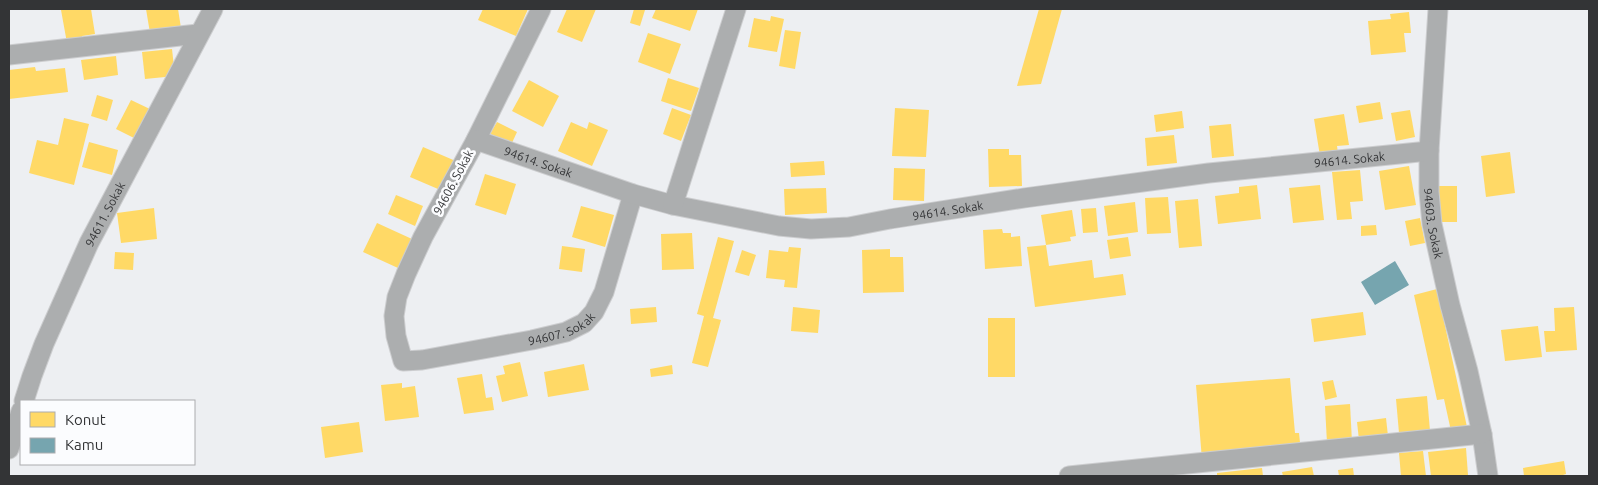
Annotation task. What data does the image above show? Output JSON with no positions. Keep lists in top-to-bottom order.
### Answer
{
  "streets": {
    "street": [
      "94614. Sokak",
      "94606. Sokak",
      "94611. Sokak",
      "94603. Sokak",
      "94607. Sokak"
    ]
  },
  "crossings": [
    ["94614. Sokak", "94606. Sokak"],
    ["94614. Sokak", "94603. Sokak"],
    ["94614. Sokak", "94607. Sokak"],
    ["94606. Sokak", "94607. Sokak"]
  ],
  "legend": ["Konut", "Kamu"]
}
